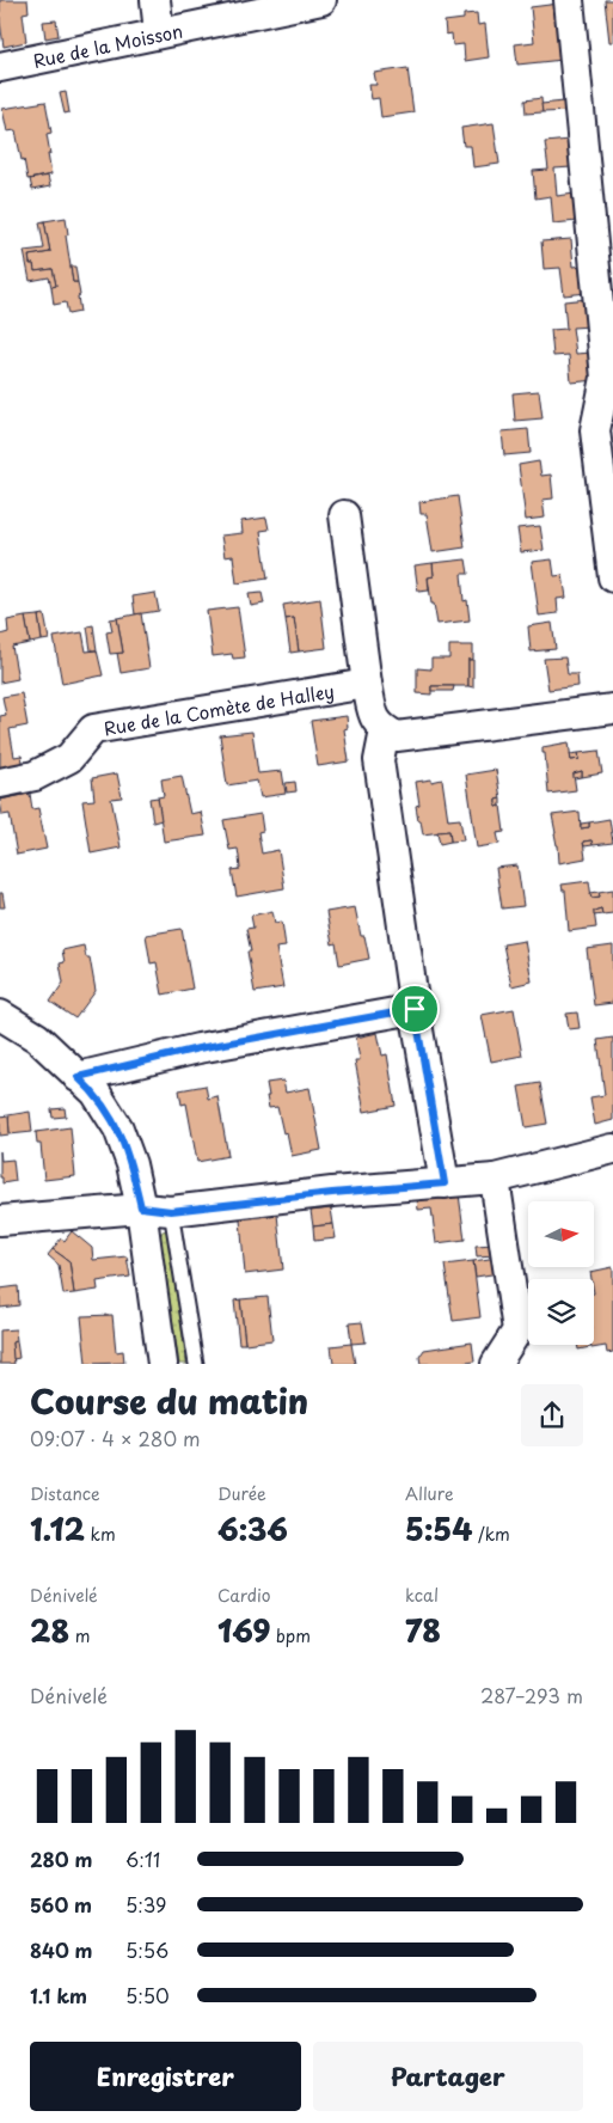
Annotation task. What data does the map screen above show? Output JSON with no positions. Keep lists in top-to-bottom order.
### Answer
{
  "streets": {
    "street": ["Rue de la Moisson", "Rue de la Comète de Halley"]
  },
  "north": "right",
  "page": {
    "heading": ["Course du matin", "09:07 · 4 × 280 m"],
    "stats": [
      ["Distance", "1.12 km"],
      ["Durée", "6:36"],
      ["Allure", "5:54 /km"],
      ["Dénivelé", "28 m"],
      ["Cardio", "169 bpm"],
      ["kcal", "78"]
    ],
    "chart": ["Dénivelé", "287–293 m"],
    "list": [
      {
        "name": "280 m",
        "note": "6:11"
      },
      {
        "name": "560 m",
        "note": "5:39"
      },
      {
        "name": "840 m",
        "note": "5:56"
      },
      {
        "name": "1.1 km",
        "note": "5:50"
      }
    ],
    "buttons": ["Enregistrer", "Partager"]
  }
}
